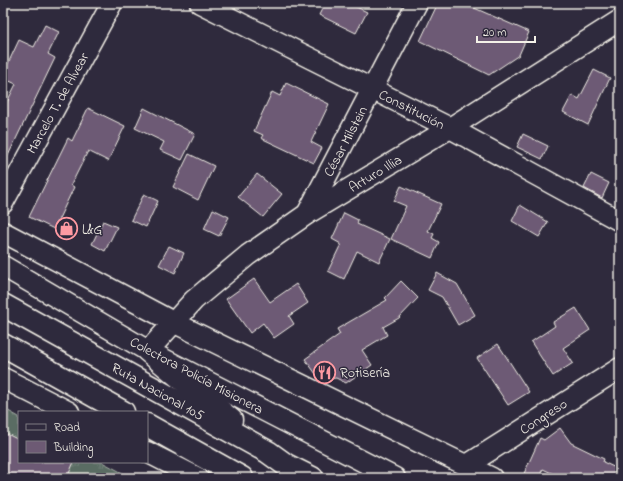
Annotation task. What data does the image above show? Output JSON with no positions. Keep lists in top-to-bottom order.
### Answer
{
  "streets": {
    "highway": ["Ruta Nacional 105"],
    "street": [
      "Marcelo T. de Alvear",
      "Constitución",
      "César Milstein",
      "Arturo Illia",
      "Colectora Policía Misionera",
      "Congreso"
    ]
  },
  "crossings": [
    ["Constitución", "César Milstein"],
    ["Constitución", "Arturo Illia"],
    ["César Milstein", "Arturo Illia"],
    ["Arturo Illia", "Colectora Policía Misionera"]
  ],
  "places": {
    "shop": ["L&G"],
    "restaurant": ["Rotisería"]
  },
  "legend": ["Road", "Building"],
  "scale_bar": "20 m"
}
